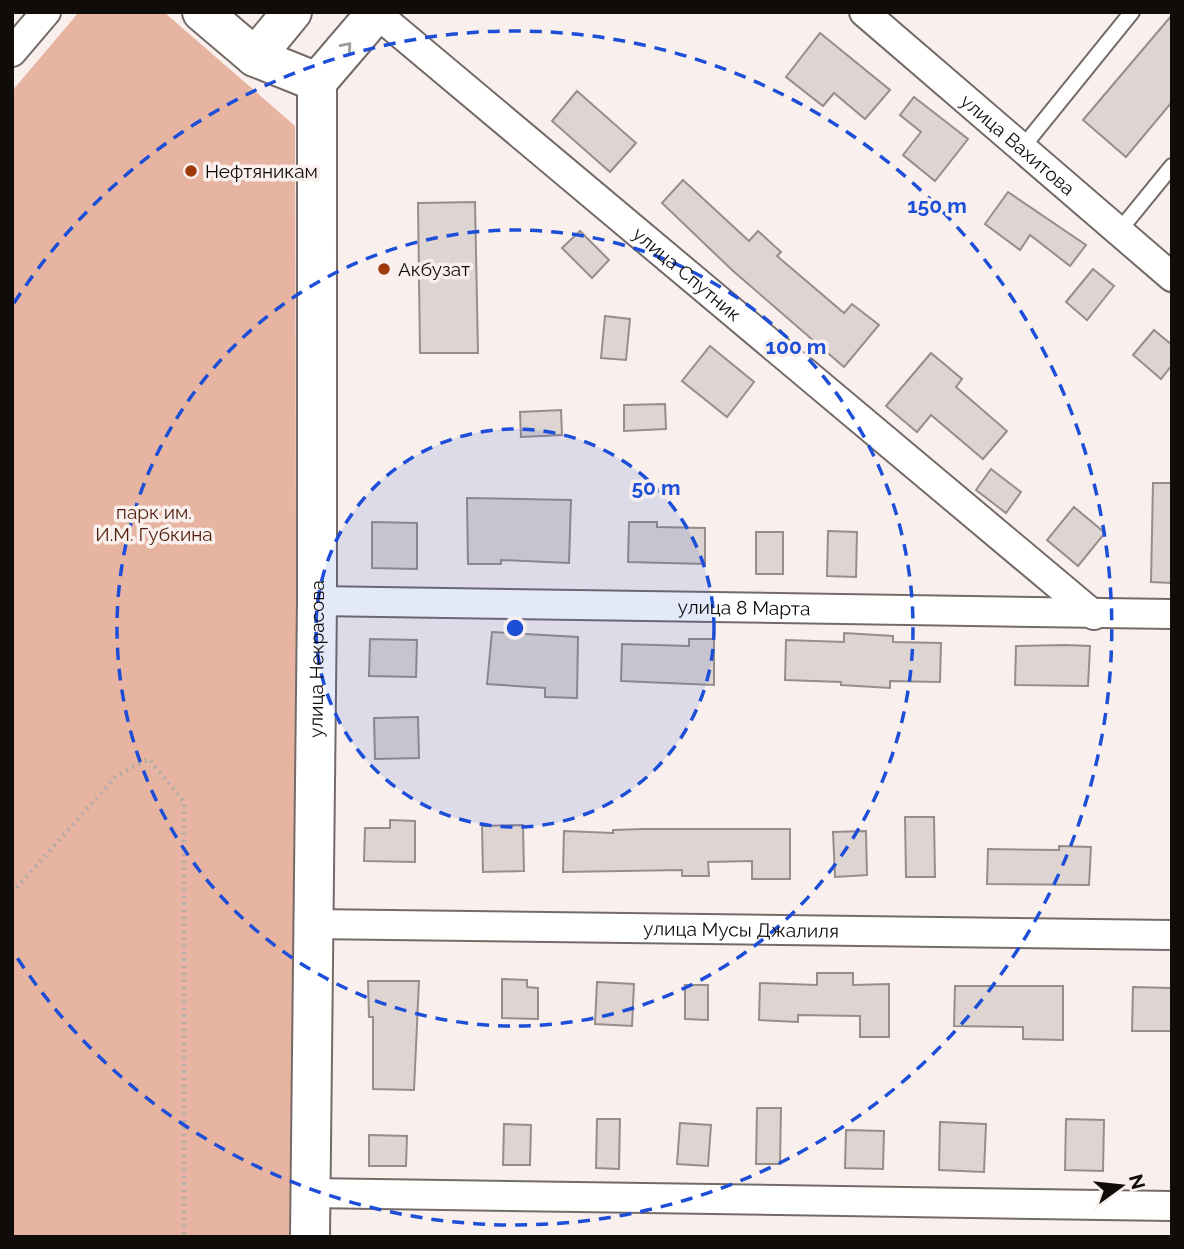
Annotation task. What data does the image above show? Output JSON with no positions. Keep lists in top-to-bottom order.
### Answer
{
  "streets": {
    "street": [
      "улица Вахитова",
      "улица Спутник",
      "улица 8 Марта",
      "улица Некрасова",
      "улица Мусы Джалиля"
    ]
  },
  "crossings": [
    ["улица Спутник", "улица 8 Марта"],
    ["улица 8 Марта", "улица Некрасова"],
    ["улица Некрасова", "улица Мусы Джалиля"]
  ],
  "parks": ["парк им. И.М. Губкина"],
  "places": ["Нефтяникам", "Акбузат"],
  "north": "right",
  "rings": ["150 m", "100 m", "50 m"]
}
